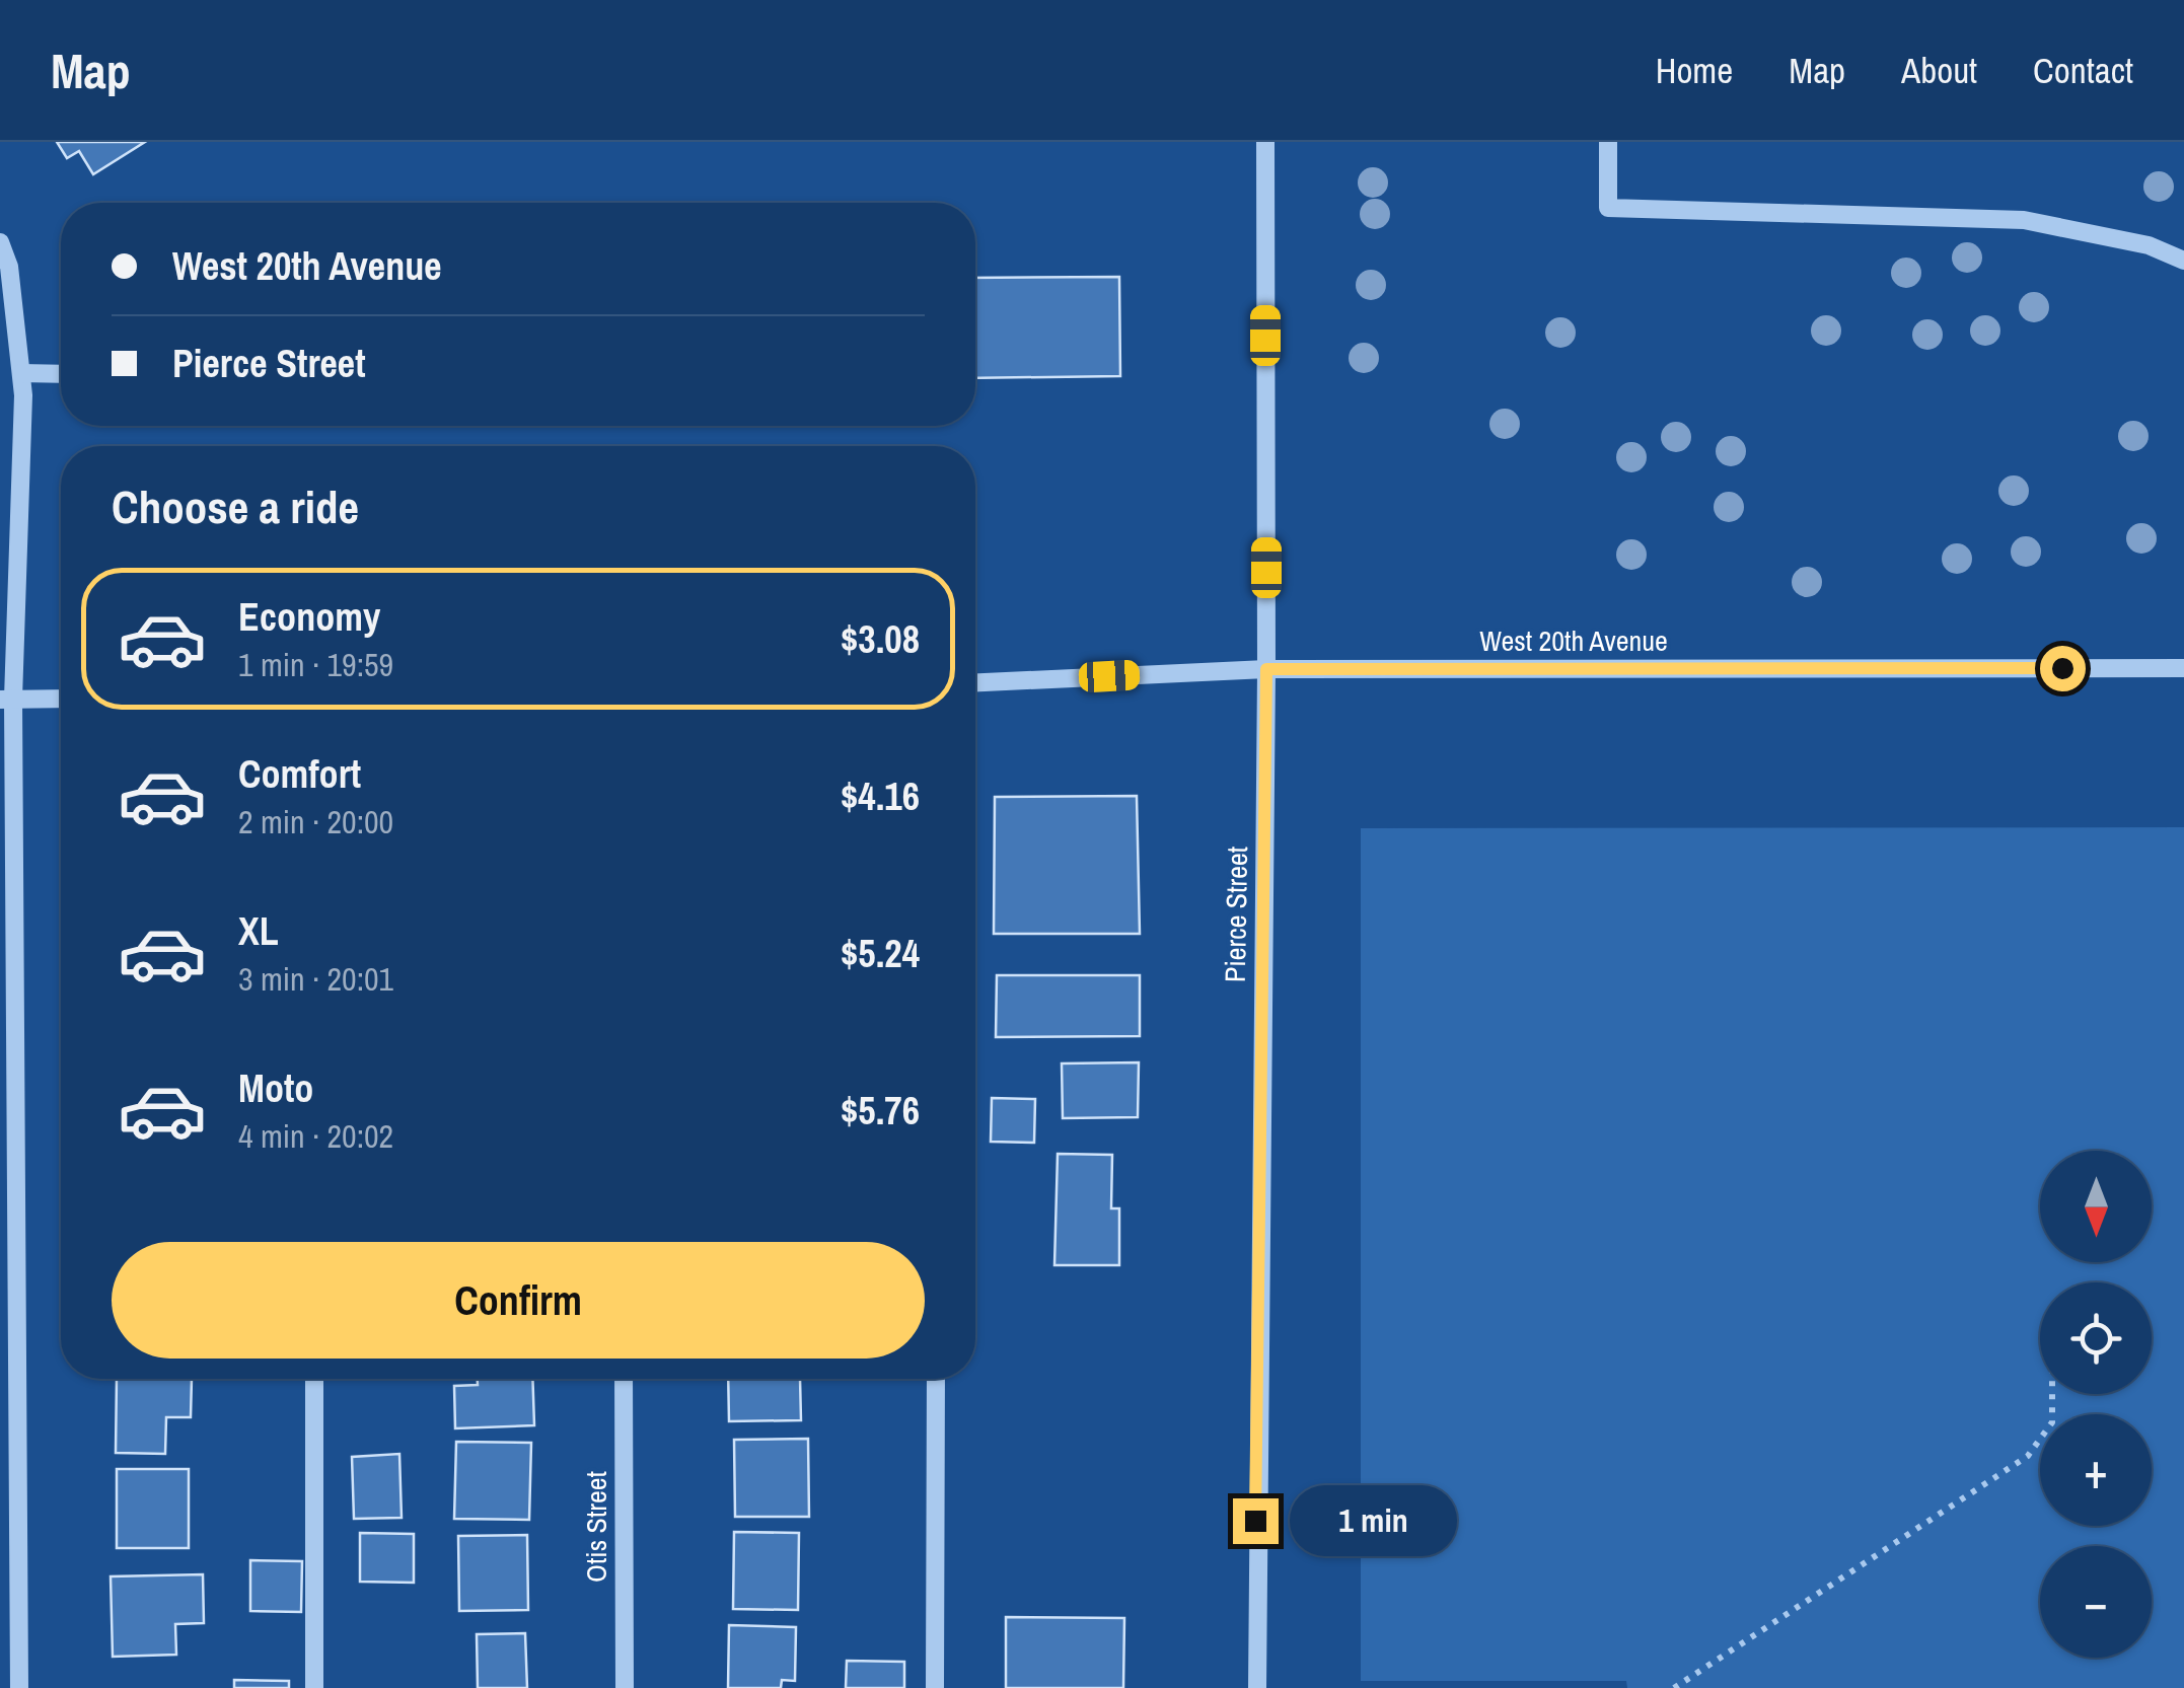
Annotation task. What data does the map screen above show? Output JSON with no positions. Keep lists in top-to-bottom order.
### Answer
{
  "streets": {
    "street": ["West 20th Avenue", "Pierce Street", "Otis Street"]
  },
  "crossings": [
    ["West 20th Avenue", "Pierce Street"]
  ],
  "north": "bottom",
  "page": {
    "header": "Map",
    "nav": [
      "Home",
      "Map",
      "About",
      "Contact"
    ],
    "banner": ["West 20th Avenue", "Pierce Street"],
    "heading": "Choose a ride",
    "list": [
      {
        "name": "Economy",
        "note": "1 min · 19:59",
        "value": "$3.08"
      },
      {
        "name": "Comfort",
        "note": "2 min · 20:00",
        "value": "$4.16"
      },
      {
        "name": "XL",
        "note": "3 min · 20:01",
        "value": "$5.24"
      },
      {
        "name": "Moto",
        "note": "4 min · 20:02",
        "value": "$5.76"
      }
    ],
    "map_buttons": ["+", "−"],
    "buttons": "Confirm",
    "bubble": "1 min"
  }
}
